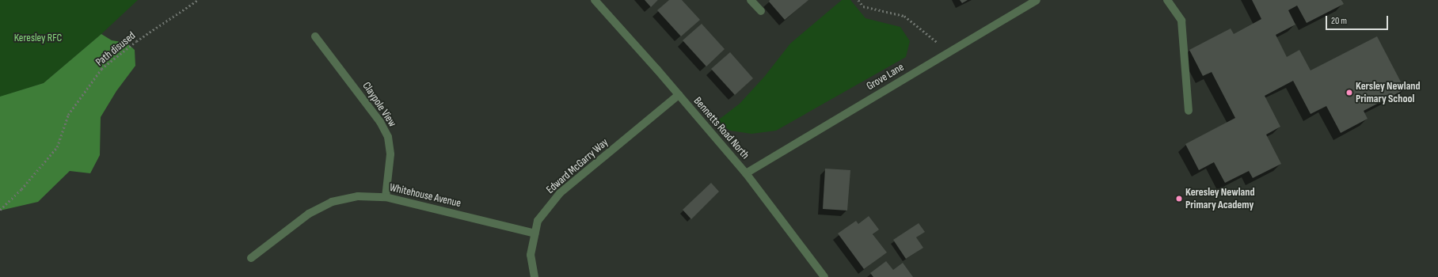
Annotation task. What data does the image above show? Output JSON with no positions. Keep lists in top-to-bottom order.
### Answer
{
  "streets": {
    "street": [
      "Grove Lane",
      "Claypole View",
      "Bennetts Road North",
      "Edward McGarry Way",
      "Whitehouse Avenue"
    ],
    "path": ["Path disused"]
  },
  "crossings": [
    ["Grove Lane", "Bennetts Road North"],
    ["Claypole View", "Whitehouse Avenue"],
    ["Bennetts Road North", "Edward McGarry Way"],
    ["Edward McGarry Way", "Whitehouse Avenue"]
  ],
  "parks": ["Keresley RFC"],
  "places": ["Kersley Newland Primary School", "Keresley Newland Primary Academy"],
  "scale_bar": "20 m"
}
